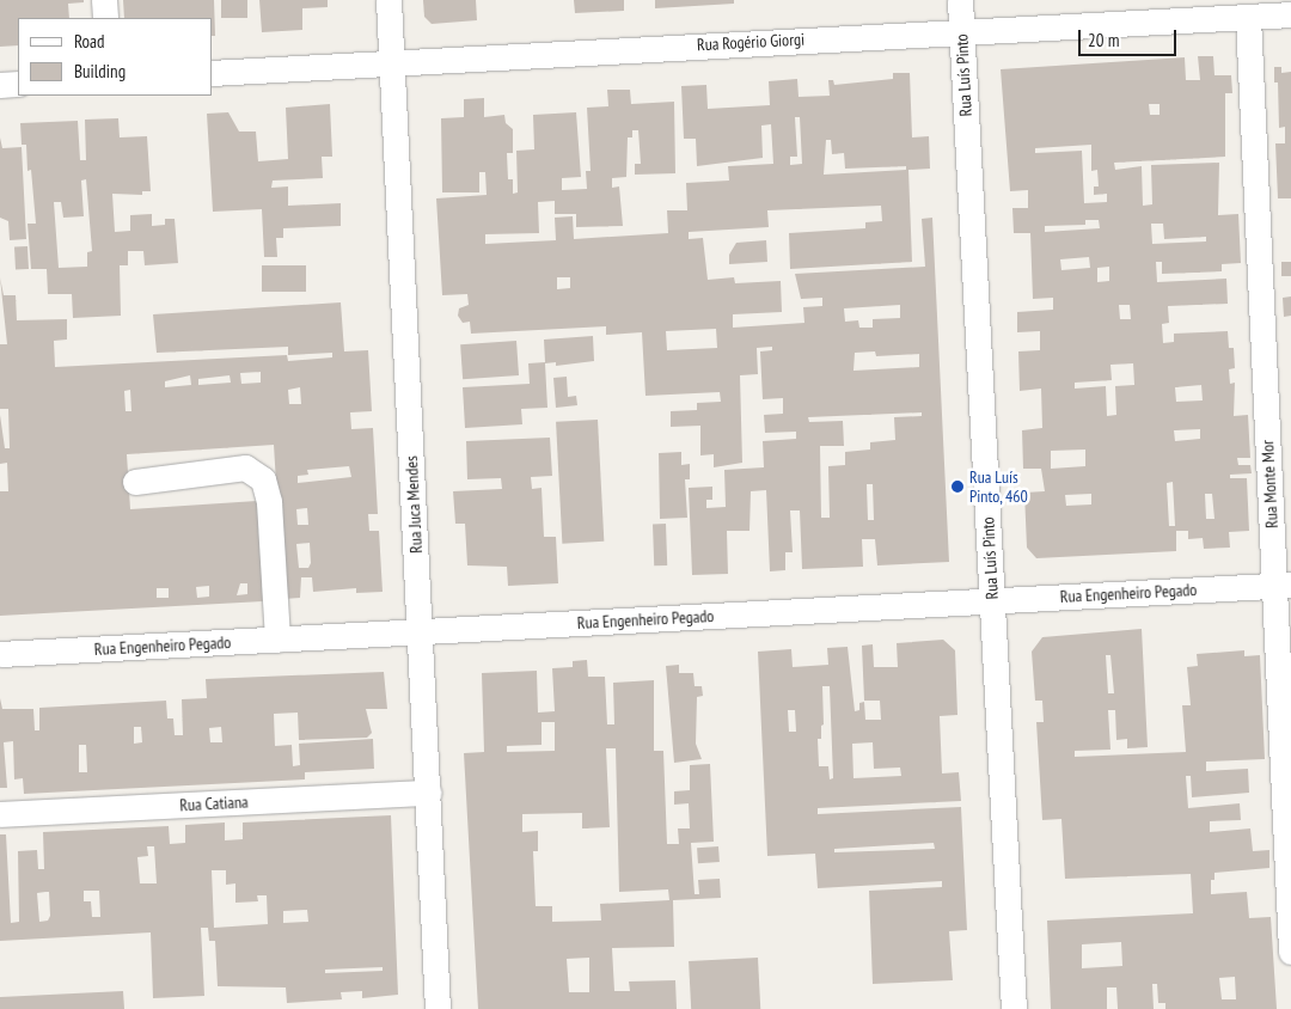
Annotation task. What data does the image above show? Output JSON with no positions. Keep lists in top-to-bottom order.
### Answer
{
  "streets": {
    "street": [
      "Rua Rogério Giorgi",
      "Rua Luís Pinto",
      "Rua Monte Mor",
      "Rua Juca Mendes",
      "Rua Engenheiro Pegado",
      "Rua Catiana"
    ]
  },
  "crossings": [
    ["Rua Rogério Giorgi", "Rua Luís Pinto"],
    ["Rua Rogério Giorgi", "Rua Monte Mor"],
    ["Rua Rogério Giorgi", "Rua Juca Mendes"],
    ["Rua Luís Pinto", "Rua Engenheiro Pegado"],
    ["Rua Monte Mor", "Rua Engenheiro Pegado"],
    ["Rua Juca Mendes", "Rua Engenheiro Pegado"],
    ["Rua Juca Mendes", "Rua Catiana"]
  ],
  "places": ["Rua Luís Pinto, 460"],
  "legend": ["Road", "Building"],
  "scale_bar": "20 m"
}
